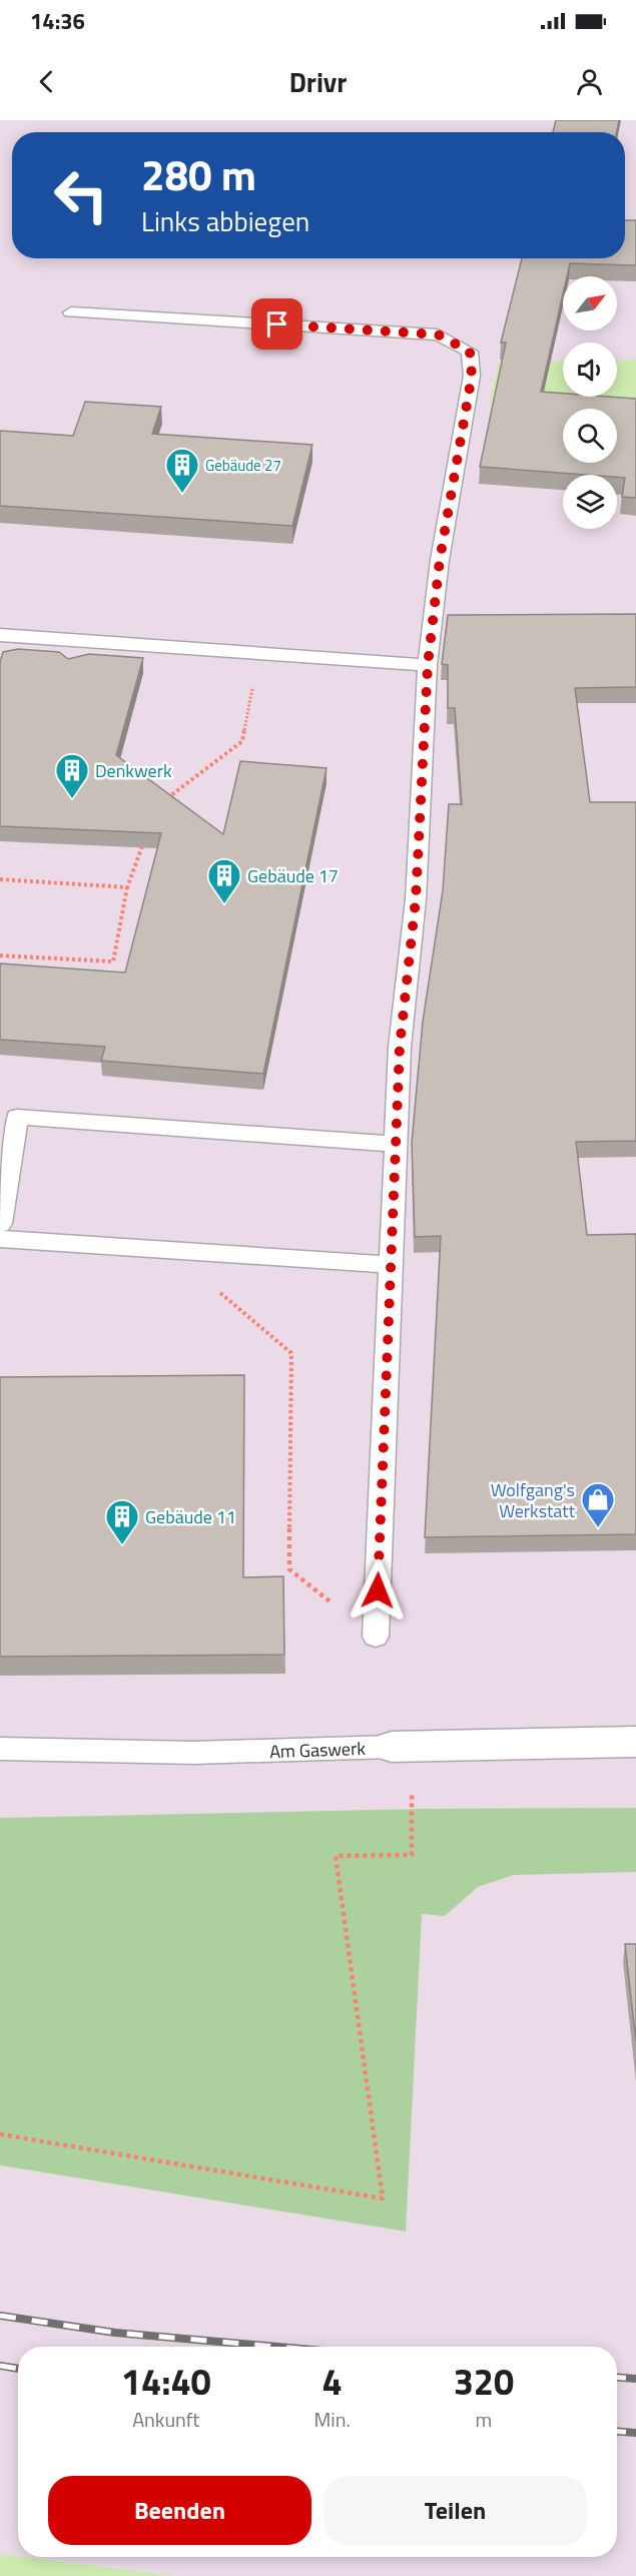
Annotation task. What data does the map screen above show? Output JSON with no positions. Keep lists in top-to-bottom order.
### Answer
{
  "streets": {
    "street": ["Am Gaswerk"]
  },
  "places": {
    "building": [
      "Gebäude 27",
      "Denkwerk",
      "Gebäude 17",
      "Gebäude 11"
    ],
    "shop": ["Wolfgang's Werkstatt"]
  },
  "north": "top right",
  "page": {
    "status": "14:36",
    "header": "Drivr",
    "turn": ["280 m", "Links abbiegen"],
    "eta": [
      "14:40",
      "Ankunft",
      "4",
      "Min.",
      "320",
      "m"
    ],
    "buttons": ["Beenden", "Teilen"]
  }
}
